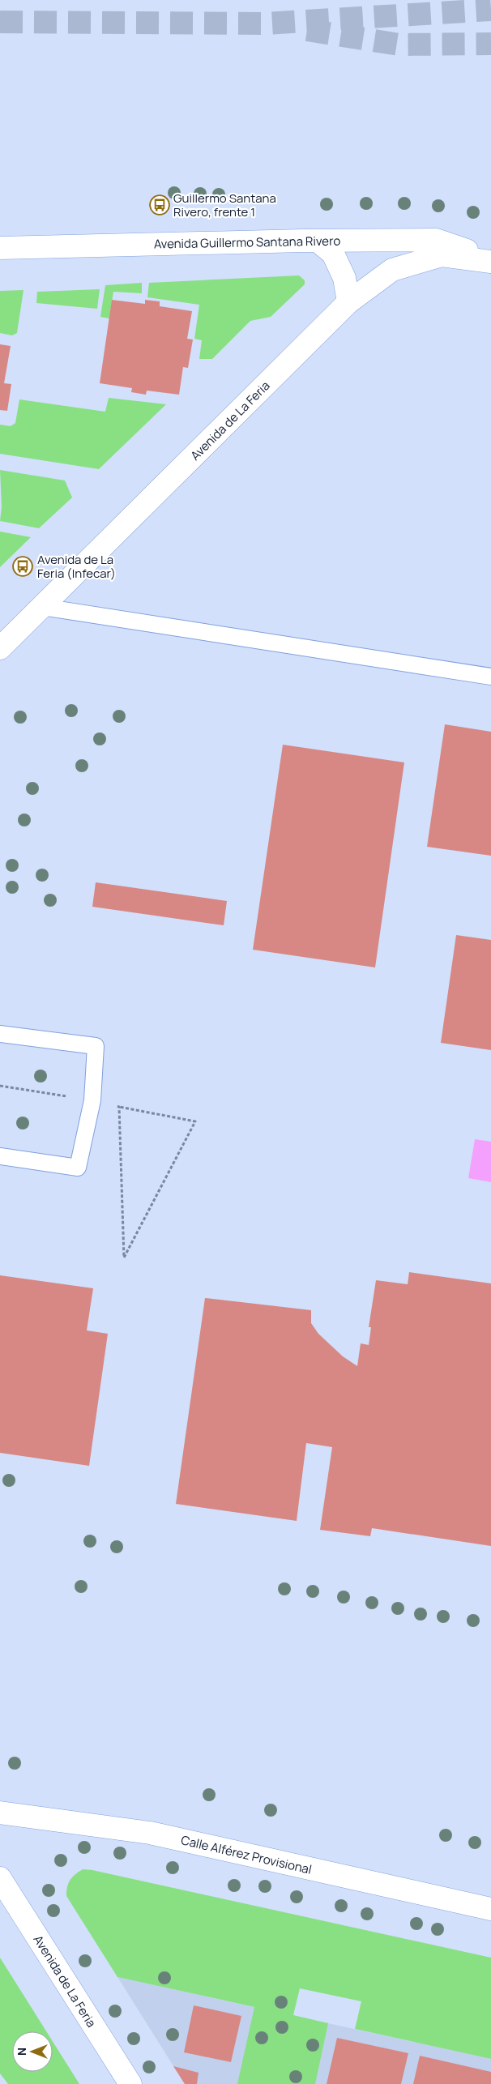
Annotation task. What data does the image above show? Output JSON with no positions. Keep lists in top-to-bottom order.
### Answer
{
  "streets": {
    "street": ["Avenida Guillermo Santana Rivero", "Avenida de La Feria", "Calle Alférez Provisional"]
  },
  "places": {
    "bus stop": ["Guillermo Santana Rivero, frente 1", "Avenida de La Feria (Infecar)"]
  },
  "north": "left"
}
